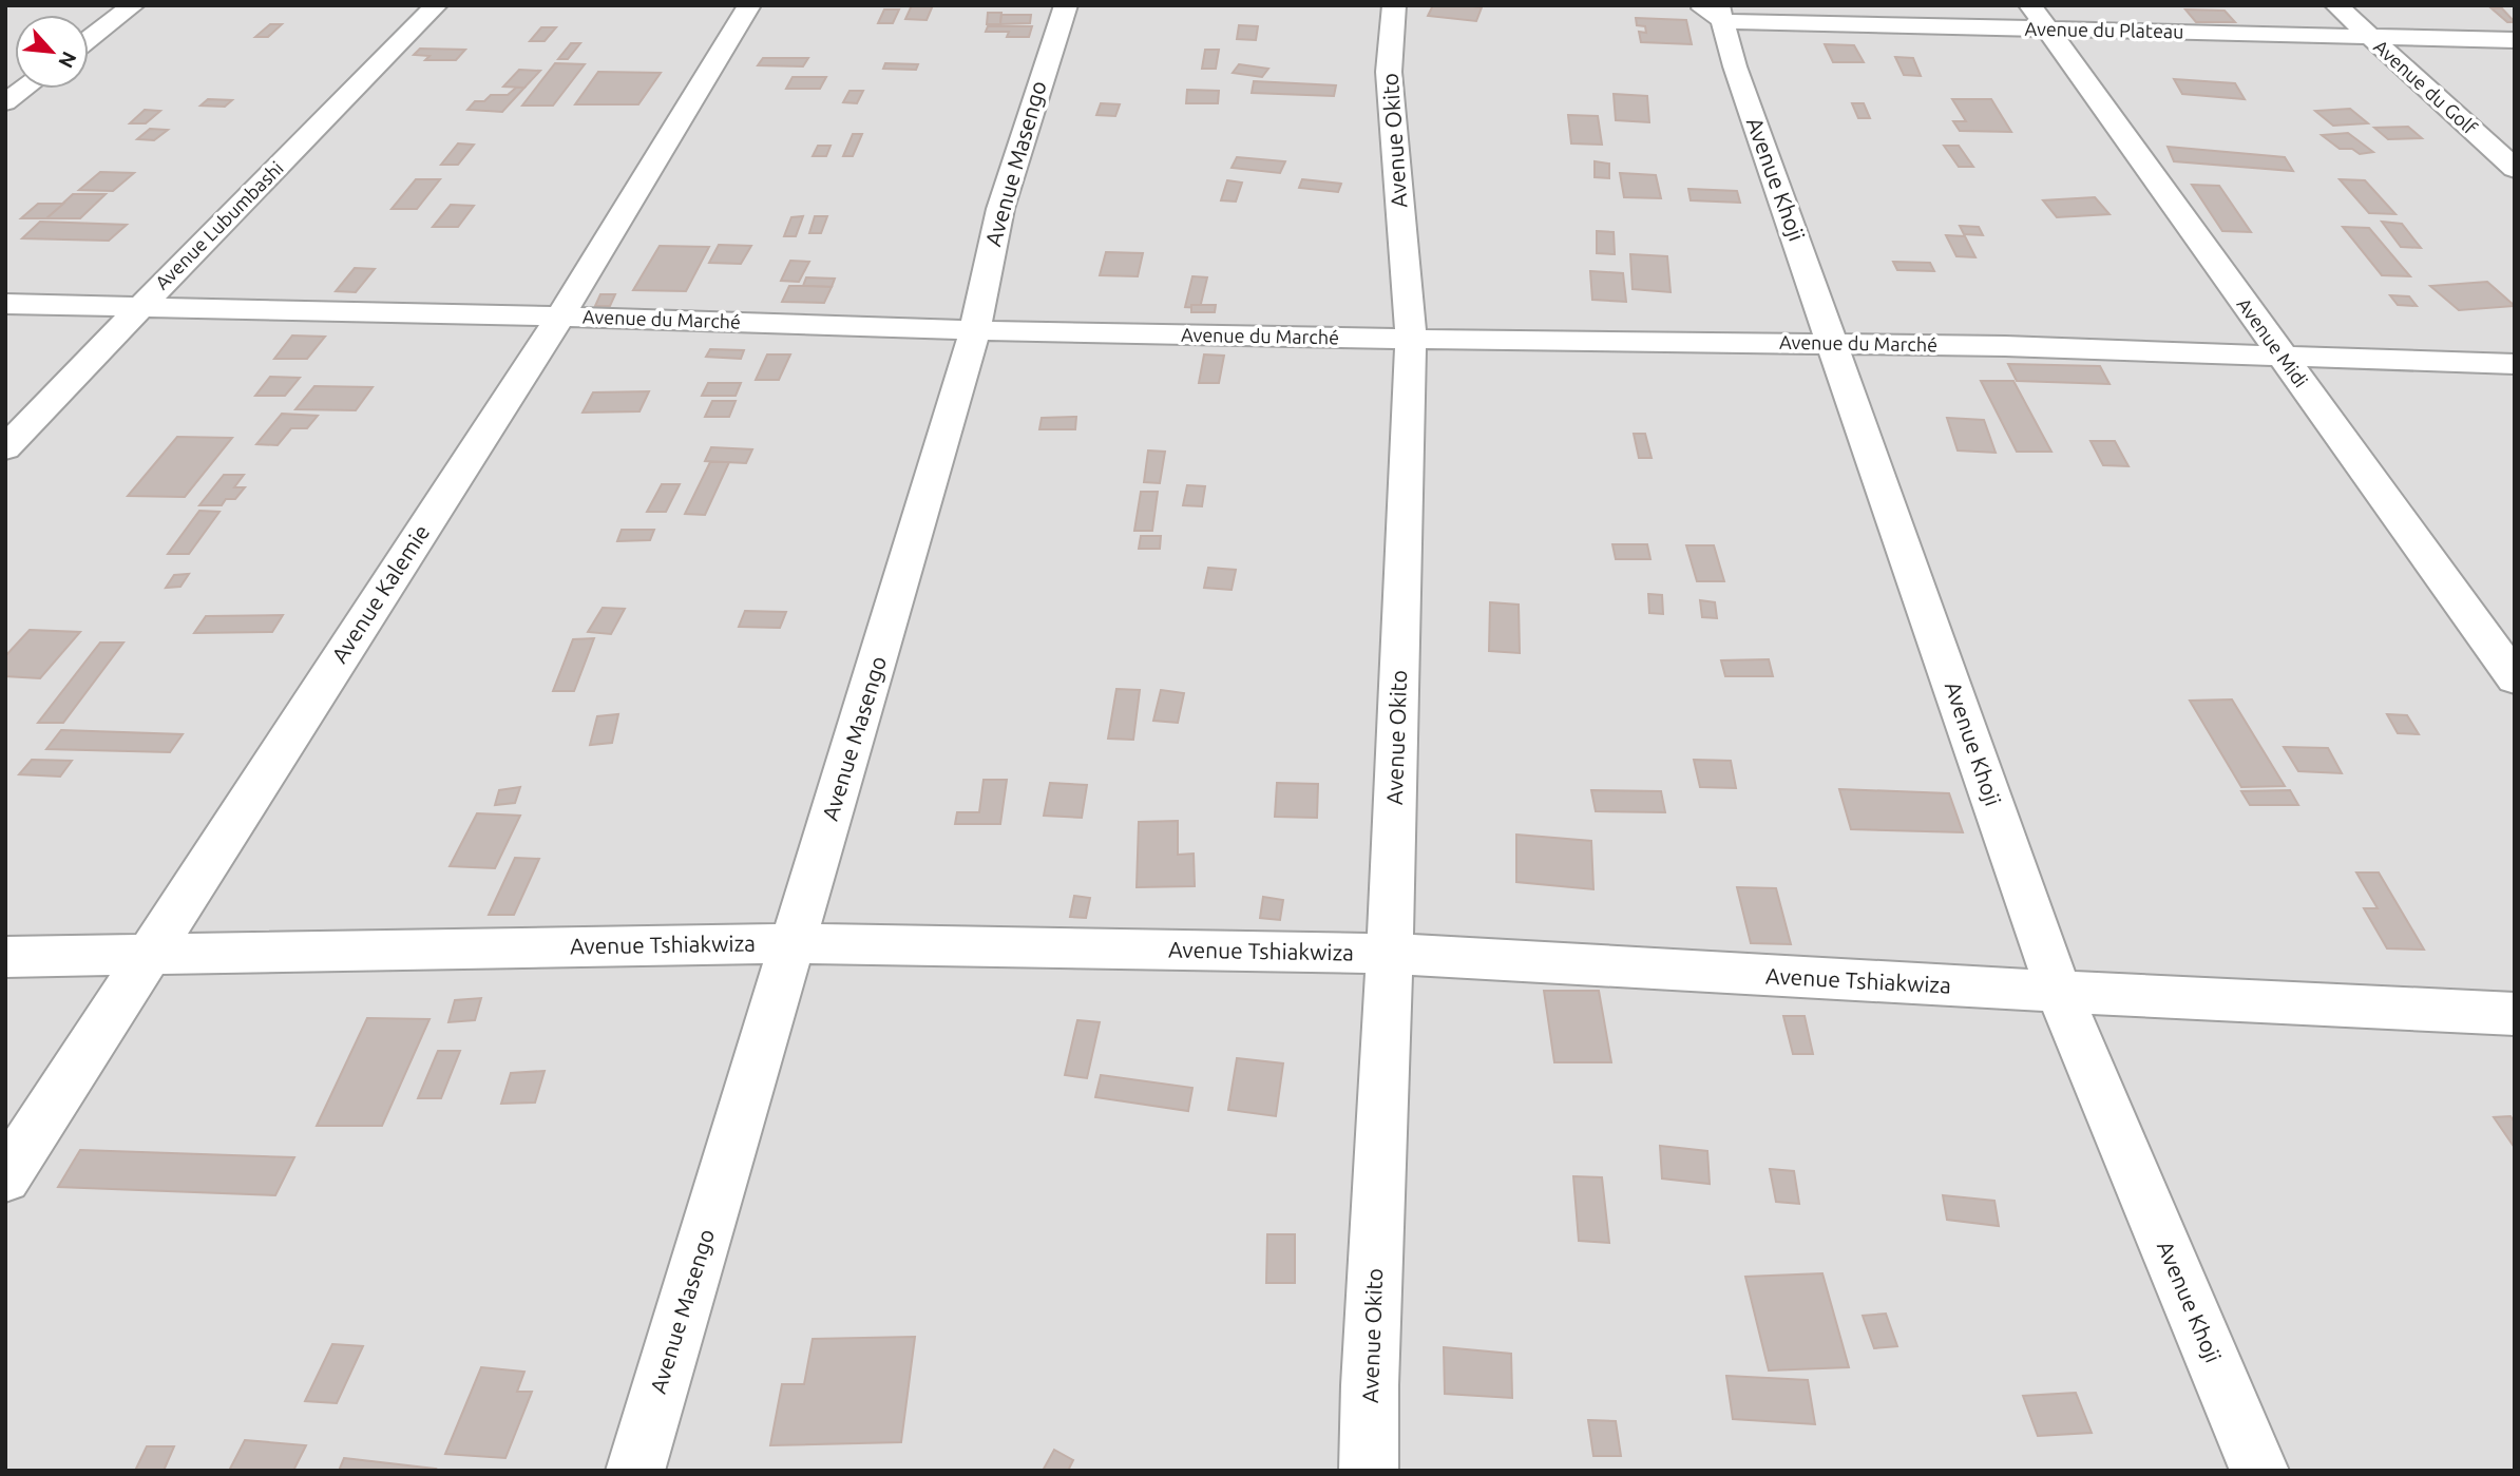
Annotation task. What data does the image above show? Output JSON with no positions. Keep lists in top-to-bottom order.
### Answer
{
  "streets": {
    "street": [
      "Avenue du Plateau",
      "Avenue du Golf",
      "Avenue Okito",
      "Avenue Masengo",
      "Avenue Khoji",
      "Avenue Lubumbashi",
      "Avenue du Marché",
      "Avenue Midi",
      "Avenue Kalemie",
      "Avenue Tshiakwiza"
    ]
  },
  "crossings": [
    ["Avenue du Plateau", "Avenue du Golf"],
    ["Avenue du Plateau", "Avenue Khoji"],
    ["Avenue du Plateau", "Avenue Midi"],
    ["Avenue Okito", "Avenue du Marché"],
    ["Avenue Okito", "Avenue Tshiakwiza"],
    ["Avenue Masengo", "Avenue du Marché"],
    ["Avenue Masengo", "Avenue Tshiakwiza"],
    ["Avenue Khoji", "Avenue du Marché"],
    ["Avenue Khoji", "Avenue Tshiakwiza"],
    ["Avenue Lubumbashi", "Avenue du Marché"],
    ["Avenue du Marché", "Avenue Midi"],
    ["Avenue du Marché", "Avenue Kalemie"],
    ["Avenue Kalemie", "Avenue Tshiakwiza"]
  ],
  "north": "bottom right"
}
